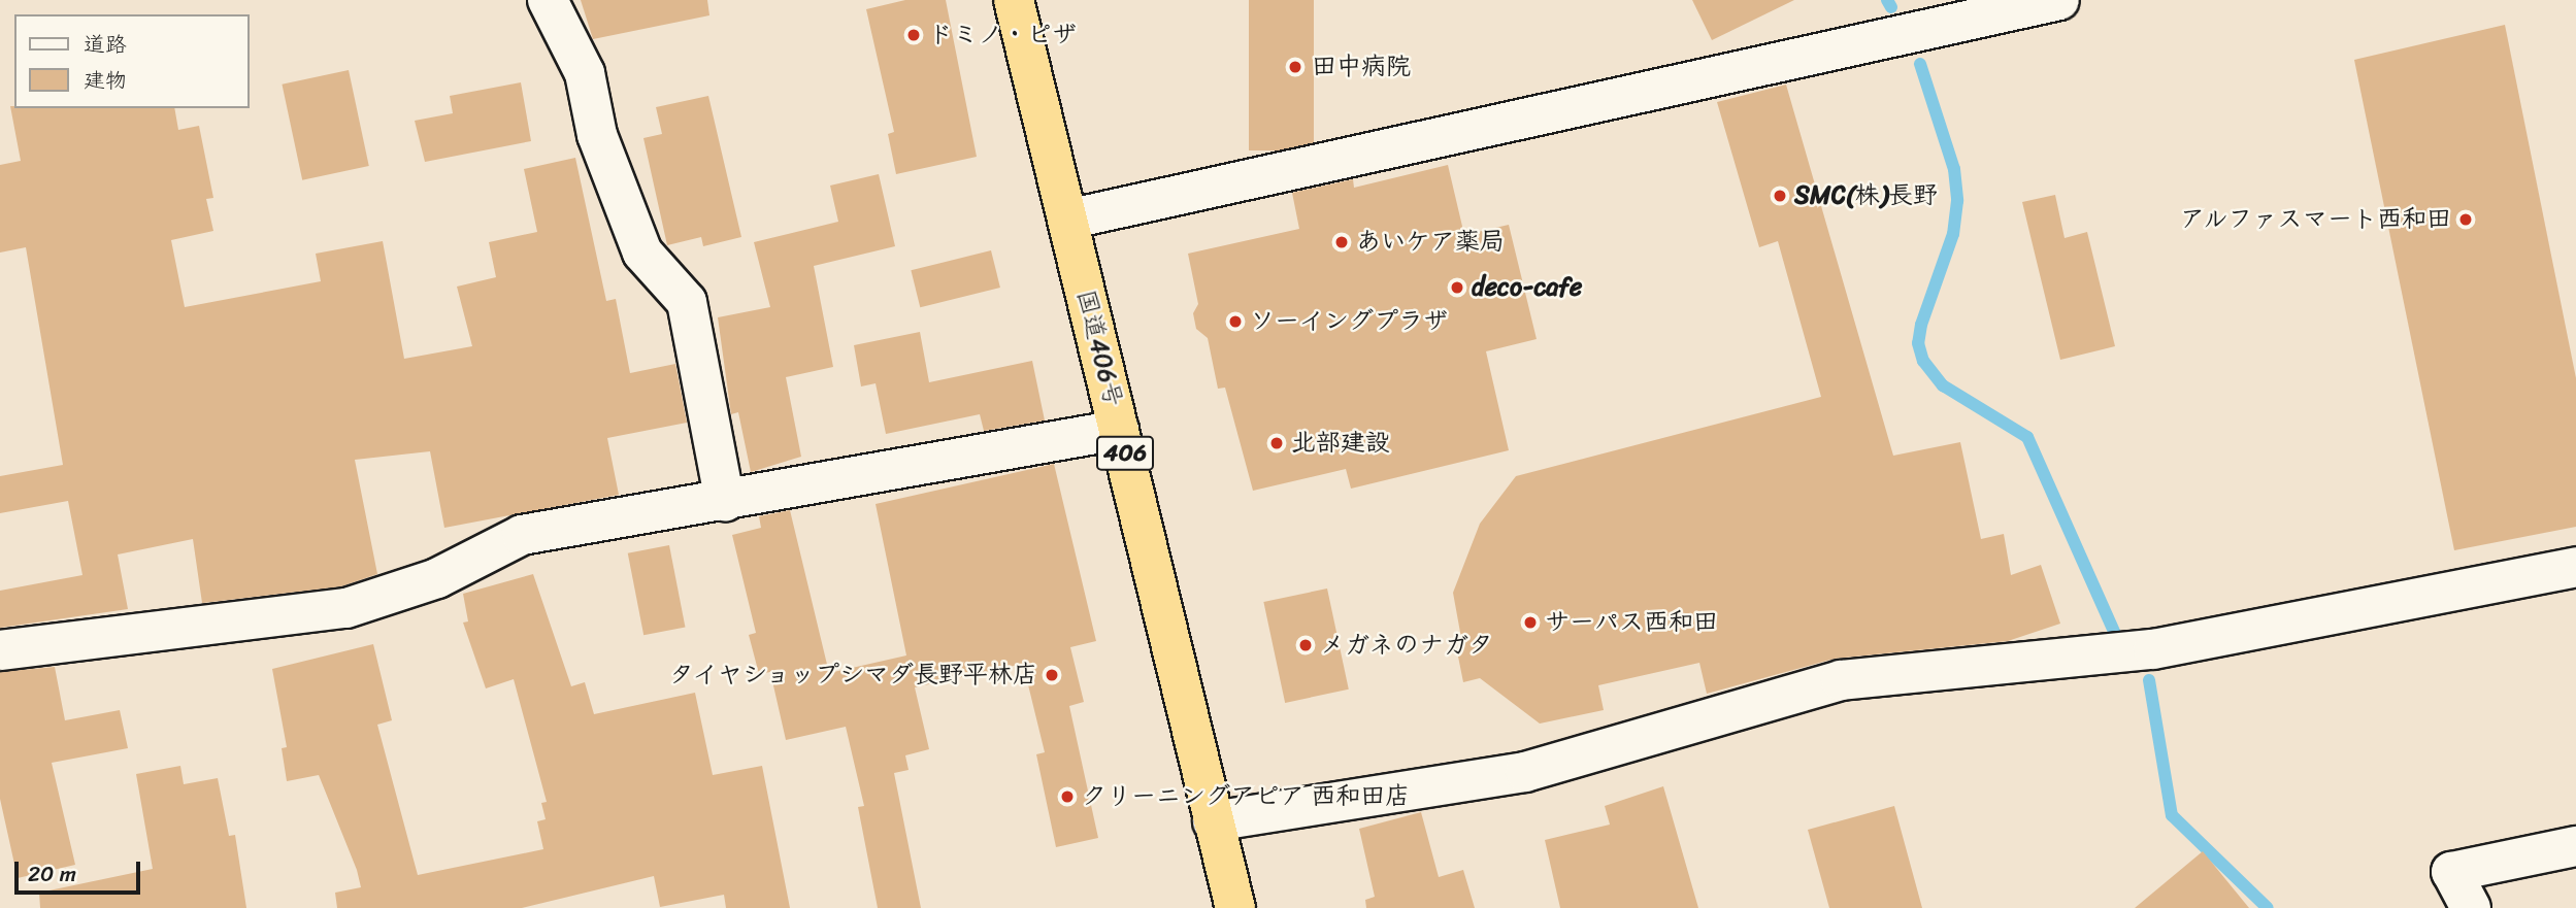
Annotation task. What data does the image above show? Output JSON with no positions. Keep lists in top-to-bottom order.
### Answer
{
  "streets": {
    "highway": ["国道406号", "406"]
  },
  "places": [
    "ドミノ・ピザ",
    "田中病院",
    "SMC(株)長野",
    "アルファスマート西和田",
    "あいケア薬局",
    "deco-cafe",
    "ソーイングプラザ",
    "北部建設",
    "サーパス西和田",
    "メガネのナガタ",
    "タイヤショップシマダ長野平林店",
    "クリーニングアピア 西和田店"
  ],
  "legend": ["道路", "建物"],
  "scale_bar": "20 m"
}
